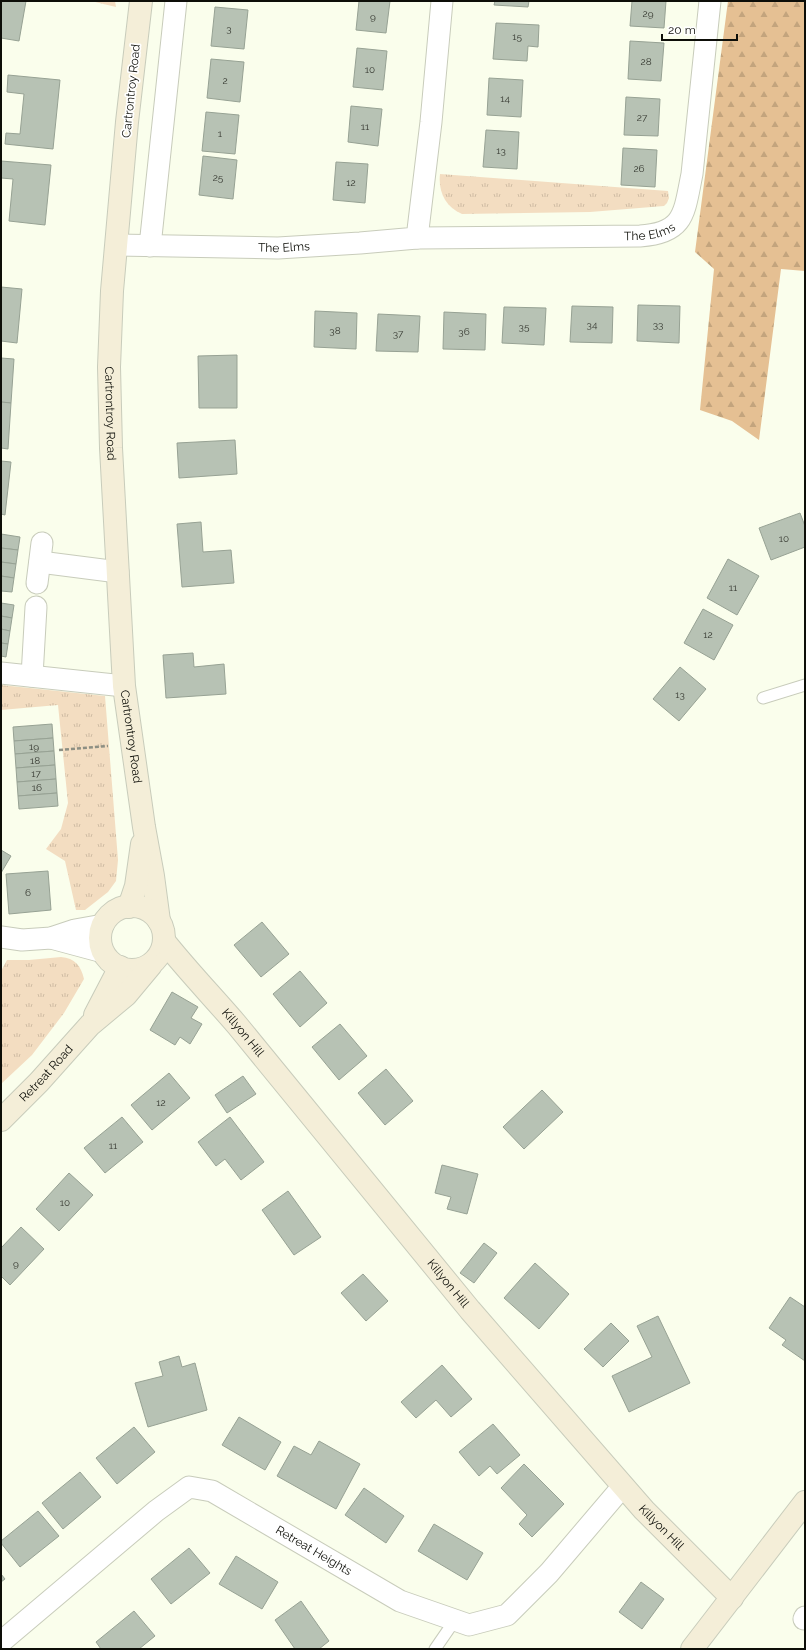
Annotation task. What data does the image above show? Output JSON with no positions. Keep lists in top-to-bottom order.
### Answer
{
  "streets": {
    "street": [
      "Cartrontroy Road",
      "The Elms",
      "Killyon Hill",
      "Retreat Road",
      "Retreat Heights"
    ]
  },
  "crossings": [
    ["Cartrontroy Road", "The Elms"],
    ["Cartrontroy Road", "Killyon Hill"],
    ["Cartrontroy Road", "Retreat Road"],
    ["Killyon Hill", "Retreat Road"],
    ["Killyon Hill", "Retreat Heights"]
  ],
  "house_numbers": [
    "29",
    "9",
    "3",
    "15",
    "28",
    "10",
    "2",
    "14",
    "27",
    "11",
    "1",
    "13",
    "26",
    "25",
    "12",
    "34",
    "33",
    "35",
    "38",
    "36",
    "37",
    "10",
    "11",
    "12",
    "13",
    "19",
    "18",
    "17",
    "16",
    "6",
    "12",
    "11",
    "10",
    "9"
  ],
  "scale_bar": "20 m"
}
